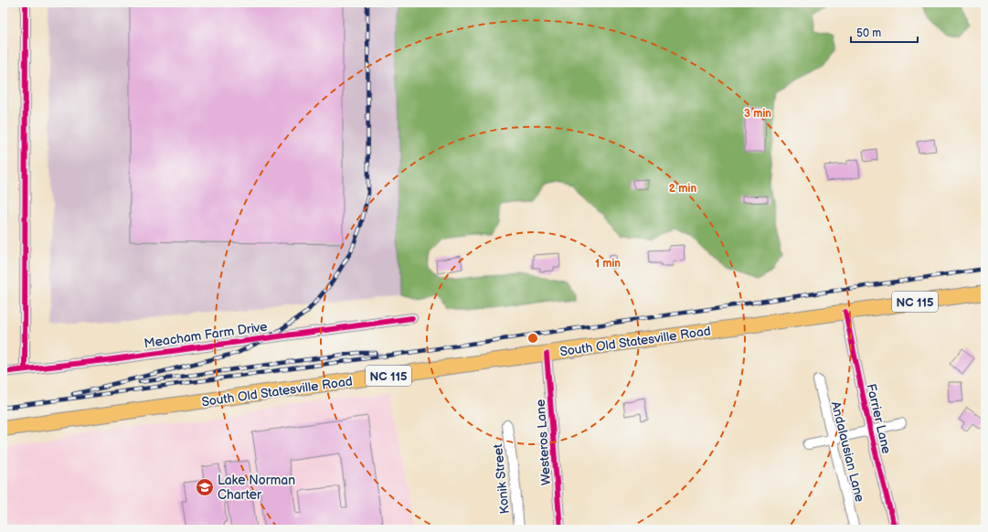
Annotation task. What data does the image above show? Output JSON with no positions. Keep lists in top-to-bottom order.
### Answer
{
  "streets": {
    "main road": ["NC 115", "South Old Statesville Road"],
    "street": [
      "Meacham Farm Drive",
      "Farrier Lane",
      "Westeros Lane",
      "Andalausian Lane",
      "Konik Street"
    ]
  },
  "crossings": [
    ["South Old Statesville Road", "Farrier Lane"],
    ["South Old Statesville Road", "Westeros Lane"]
  ],
  "places": {
    "school or university": ["Lake Norman Charter"]
  },
  "scale_bar": "50 m",
  "rings": ["3 min", "2 min", "1 min"]
}
